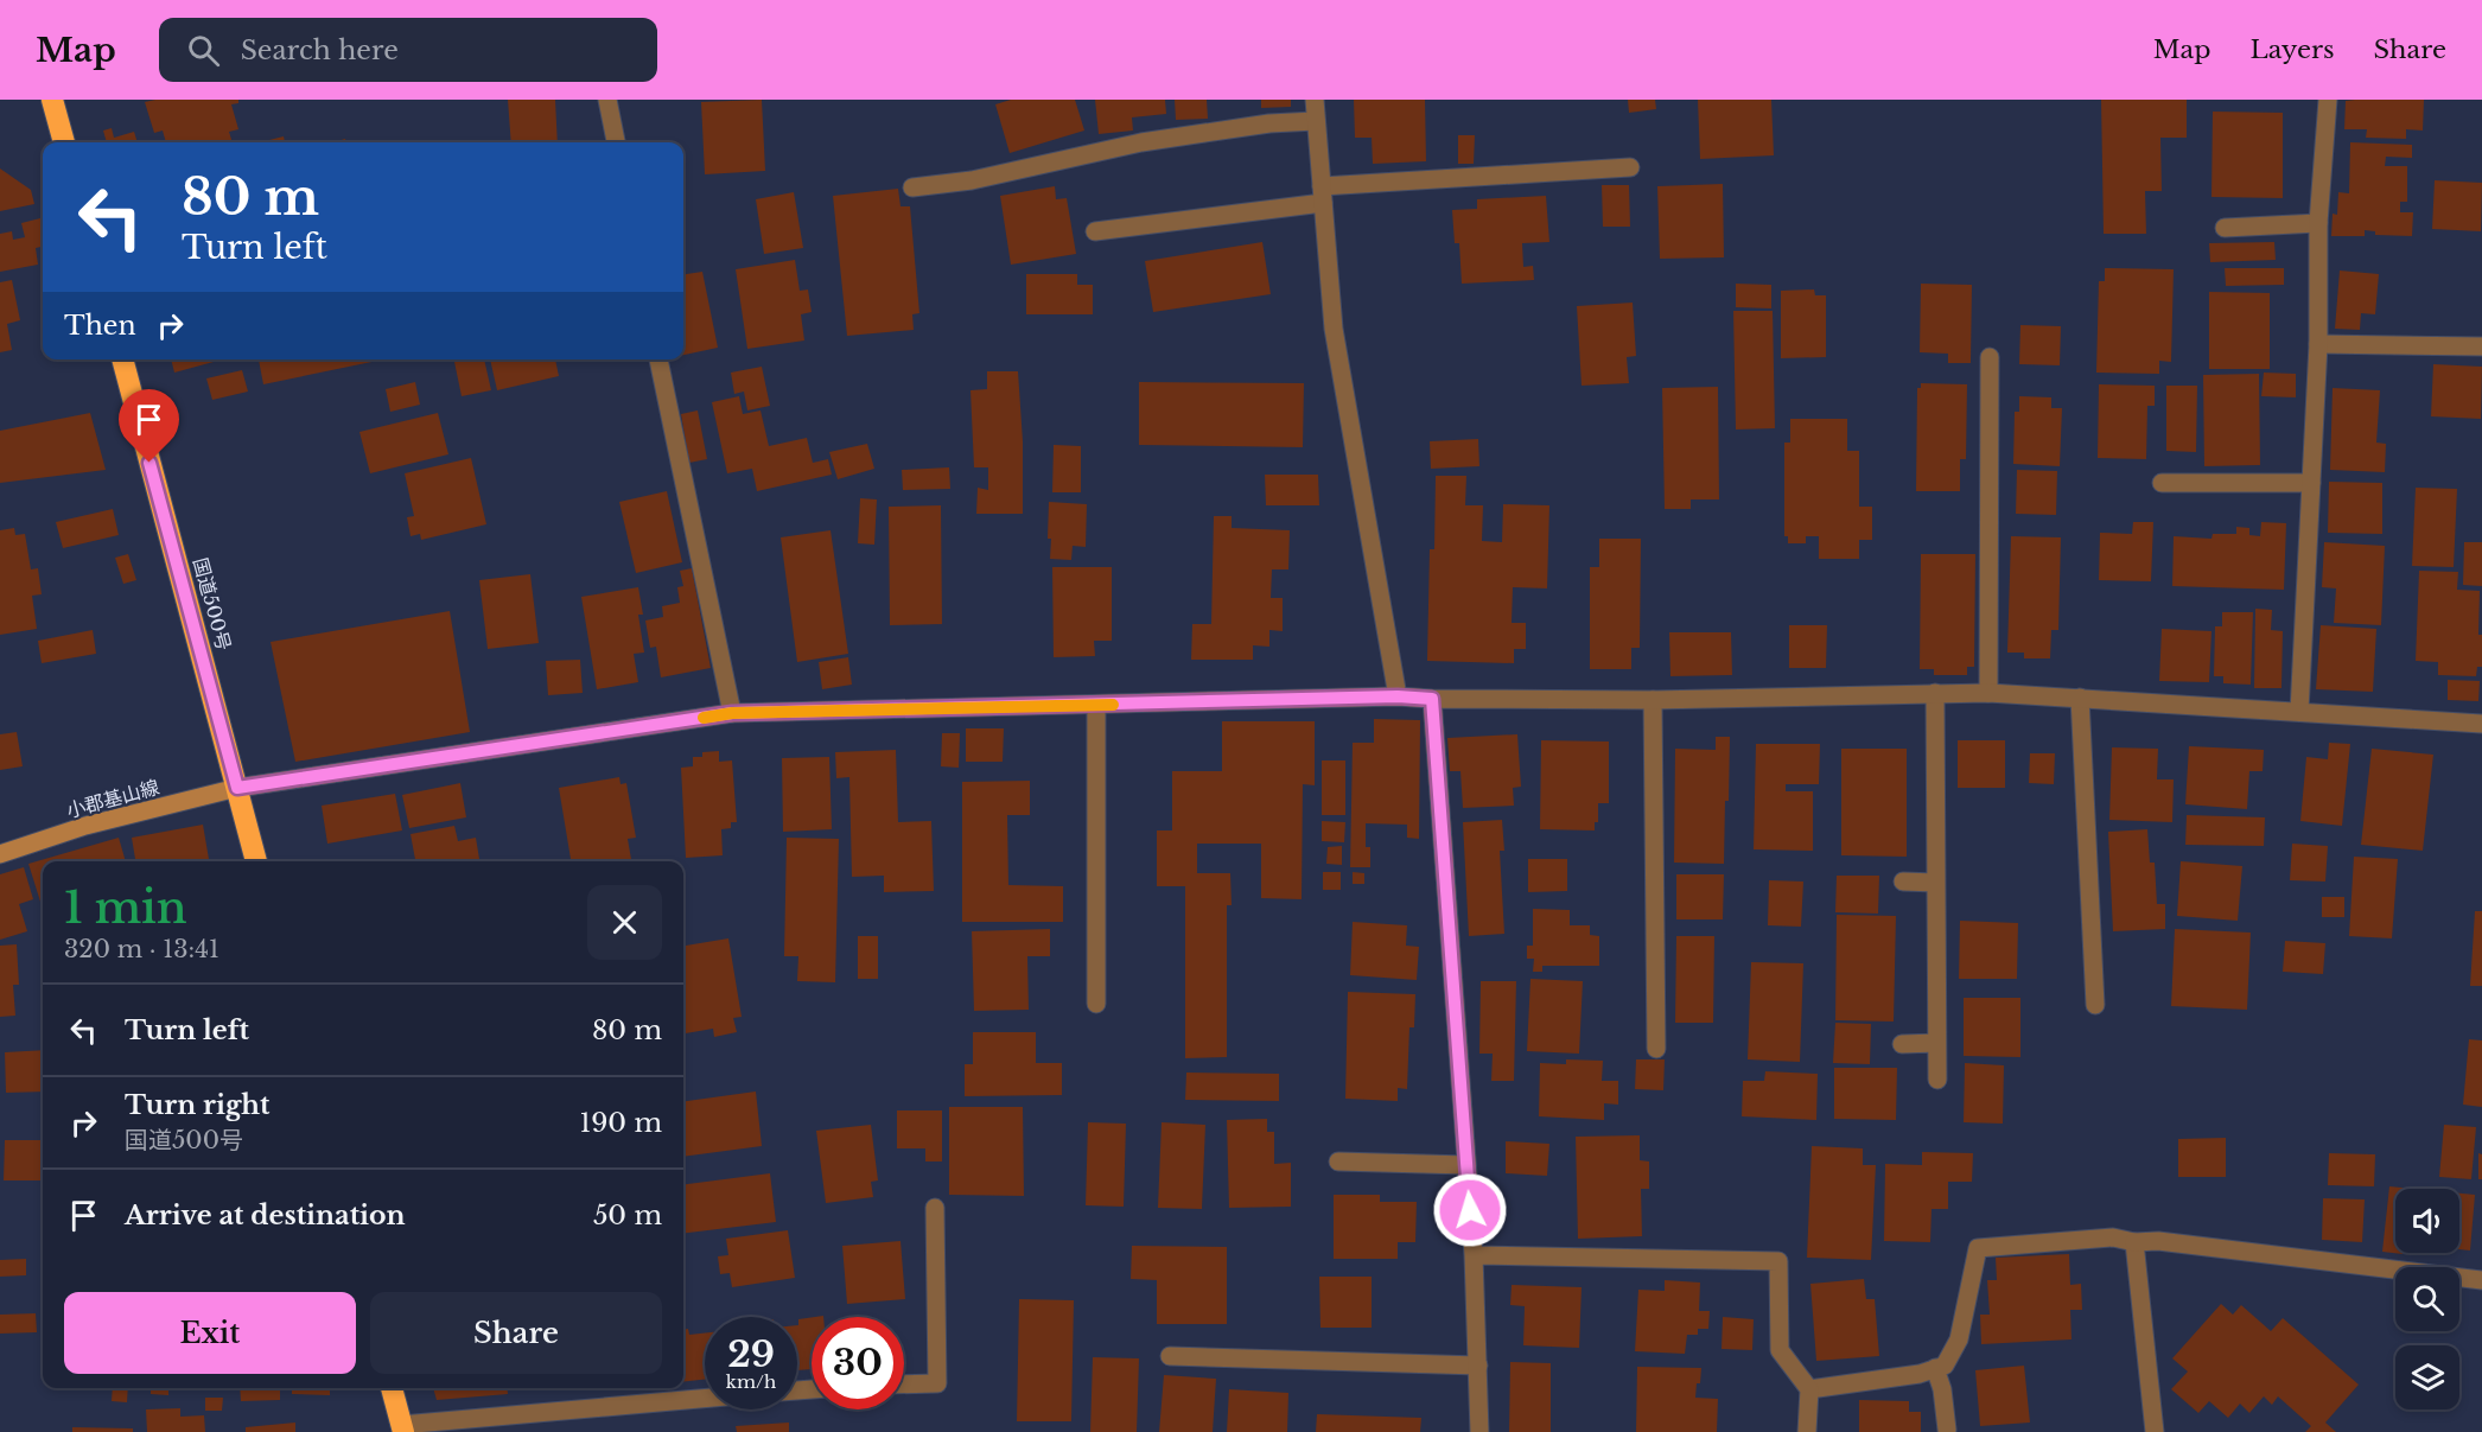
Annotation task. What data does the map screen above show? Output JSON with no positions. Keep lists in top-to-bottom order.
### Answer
{
  "streets": {
    "highway": ["国道500号"],
    "main road": ["小郡基山線"]
  },
  "crossings": [
    ["国道500号", "小郡基山線"]
  ],
  "page": {
    "header": "Map",
    "search": "Search here",
    "nav": ["Map", "Layers", "Share"],
    "turn": ["80 m", "Turn left"],
    "then": "Then",
    "heading": ["1 min", "320 m · 13:41"],
    "list": [
      {
        "name": "Turn left",
        "value": "80 m"
      },
      {
        "name": "Turn right",
        "note": "国道500号",
        "value": "190 m"
      },
      {
        "name": "Arrive at destination",
        "value": "50 m"
      }
    ],
    "buttons": ["Exit", "Share"],
    "speed": "29 km/h",
    "limit": "30"
  }
}
